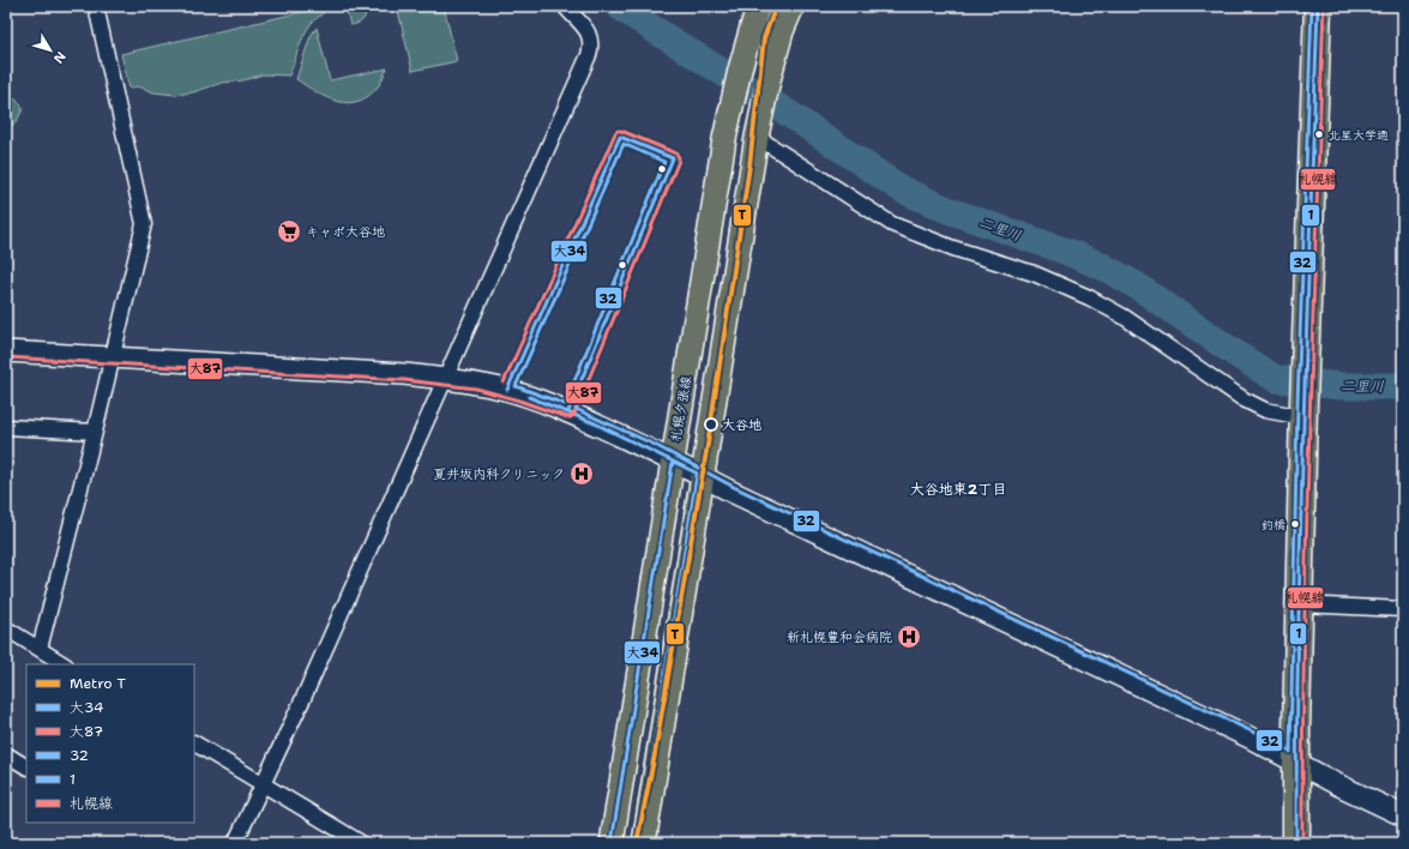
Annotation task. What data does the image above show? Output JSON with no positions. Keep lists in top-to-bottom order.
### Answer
{
  "streets": {
    "main road": ["札幌夕張線"]
  },
  "districts": ["大谷地東2丁目"],
  "water": ["二里川"],
  "places": {
    "other": ["北星大学通", "大谷地", "釣橋"],
    "supermarket": ["キャポ大谷地"],
    "hospital": ["夏井坂内科クリニック", "新札幌豊和会病院"]
  },
  "lines": [
    "metro line T",
    "transit line 32",
    "transit line 1",
    "transit line 札幌線",
    "transit line 大87",
    "transit line 大34"
  ],
  "legend": [
    "Metro T",
    "大34",
    "大87",
    "32",
    "1",
    "札幌線"
  ],
  "north": "bottom right"
}
